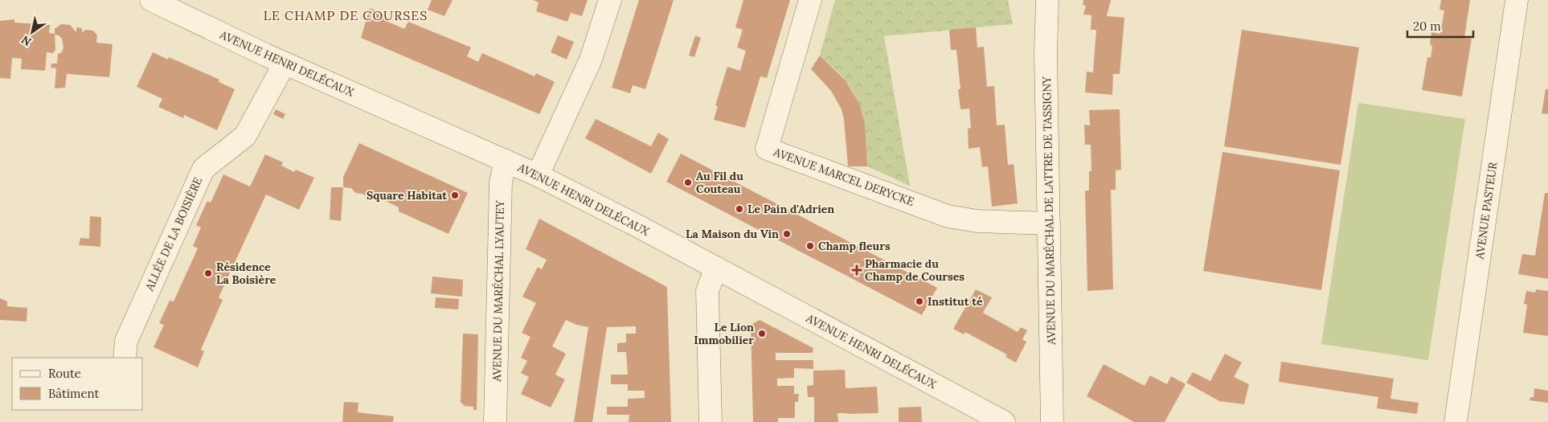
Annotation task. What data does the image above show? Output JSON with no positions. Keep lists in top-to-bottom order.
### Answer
{
  "streets": {
    "street": [
      "AVENUE HENRI DELÉCAUX",
      "AVENUE MARCEL DERYCKE",
      "AVENUE DU MARÉCHAL DE LATTRE DE TASSIGNY",
      "AVENUE PASTEUR",
      "ALLÉE DE LA BOISIÈRE",
      "AVENUE DU MARÉCHAL LYAUTEY"
    ]
  },
  "crossings": [
    ["AVENUE HENRI DELÉCAUX", "ALLÉE DE LA BOISIÈRE"],
    ["AVENUE HENRI DELÉCAUX", "AVENUE DU MARÉCHAL LYAUTEY"],
    ["AVENUE MARCEL DERYCKE", "AVENUE DU MARÉCHAL DE LATTRE DE TASSIGNY"]
  ],
  "districts": ["LE CHAMP DE COURSES"],
  "places": {
    "other": [
      "Au Fil du Couteau",
      "Square Habitat",
      "Le Pain d'Adrien",
      "La Maison du Vin",
      "Champ fleurs",
      "Résidence La Boisière",
      "Institut té",
      "Le Lion Immobilier"
    ],
    "health": ["Pharmacie du Champ de Courses"]
  },
  "legend": ["Route", "Bâtiment"],
  "scale_bar": "20 m",
  "north": "bottom left"
}
